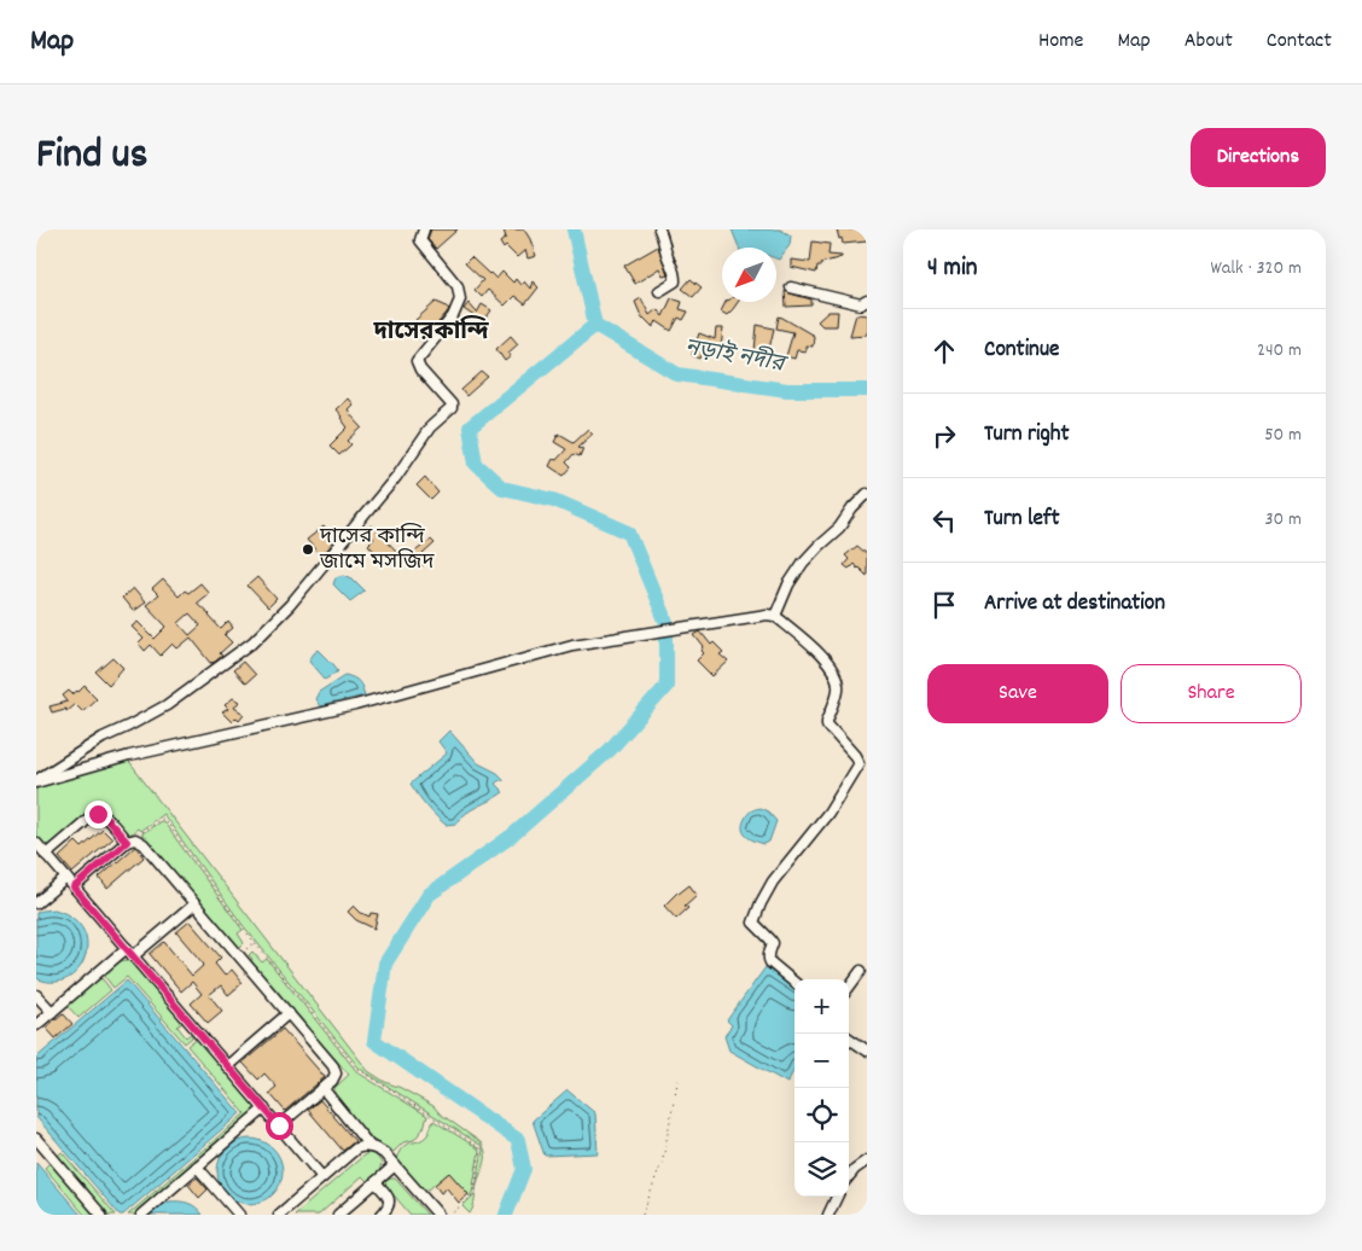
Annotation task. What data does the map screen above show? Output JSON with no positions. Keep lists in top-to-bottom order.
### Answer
{
  "districts": ["দাসেরকান্দি"],
  "water": ["নড়াই নদীর"],
  "places": ["দাসের কান্দি জামে মসজিদ"],
  "north": "bottom left",
  "page": {
    "header": "Map",
    "nav": [
      "Home",
      "Map",
      "About",
      "Contact"
    ],
    "title": "Find us",
    "buttons": [
      "Directions",
      ["Save", "Share"]
    ],
    "heading": ["4 min", "Walk · 320 m"],
    "list": [
      ["Continue", "240 m"],
      ["Turn right", "50 m"],
      ["Turn left", "30 m"],
      "Arrive at destination"
    ],
    "map_buttons": ["+", "−"]
  }
}
